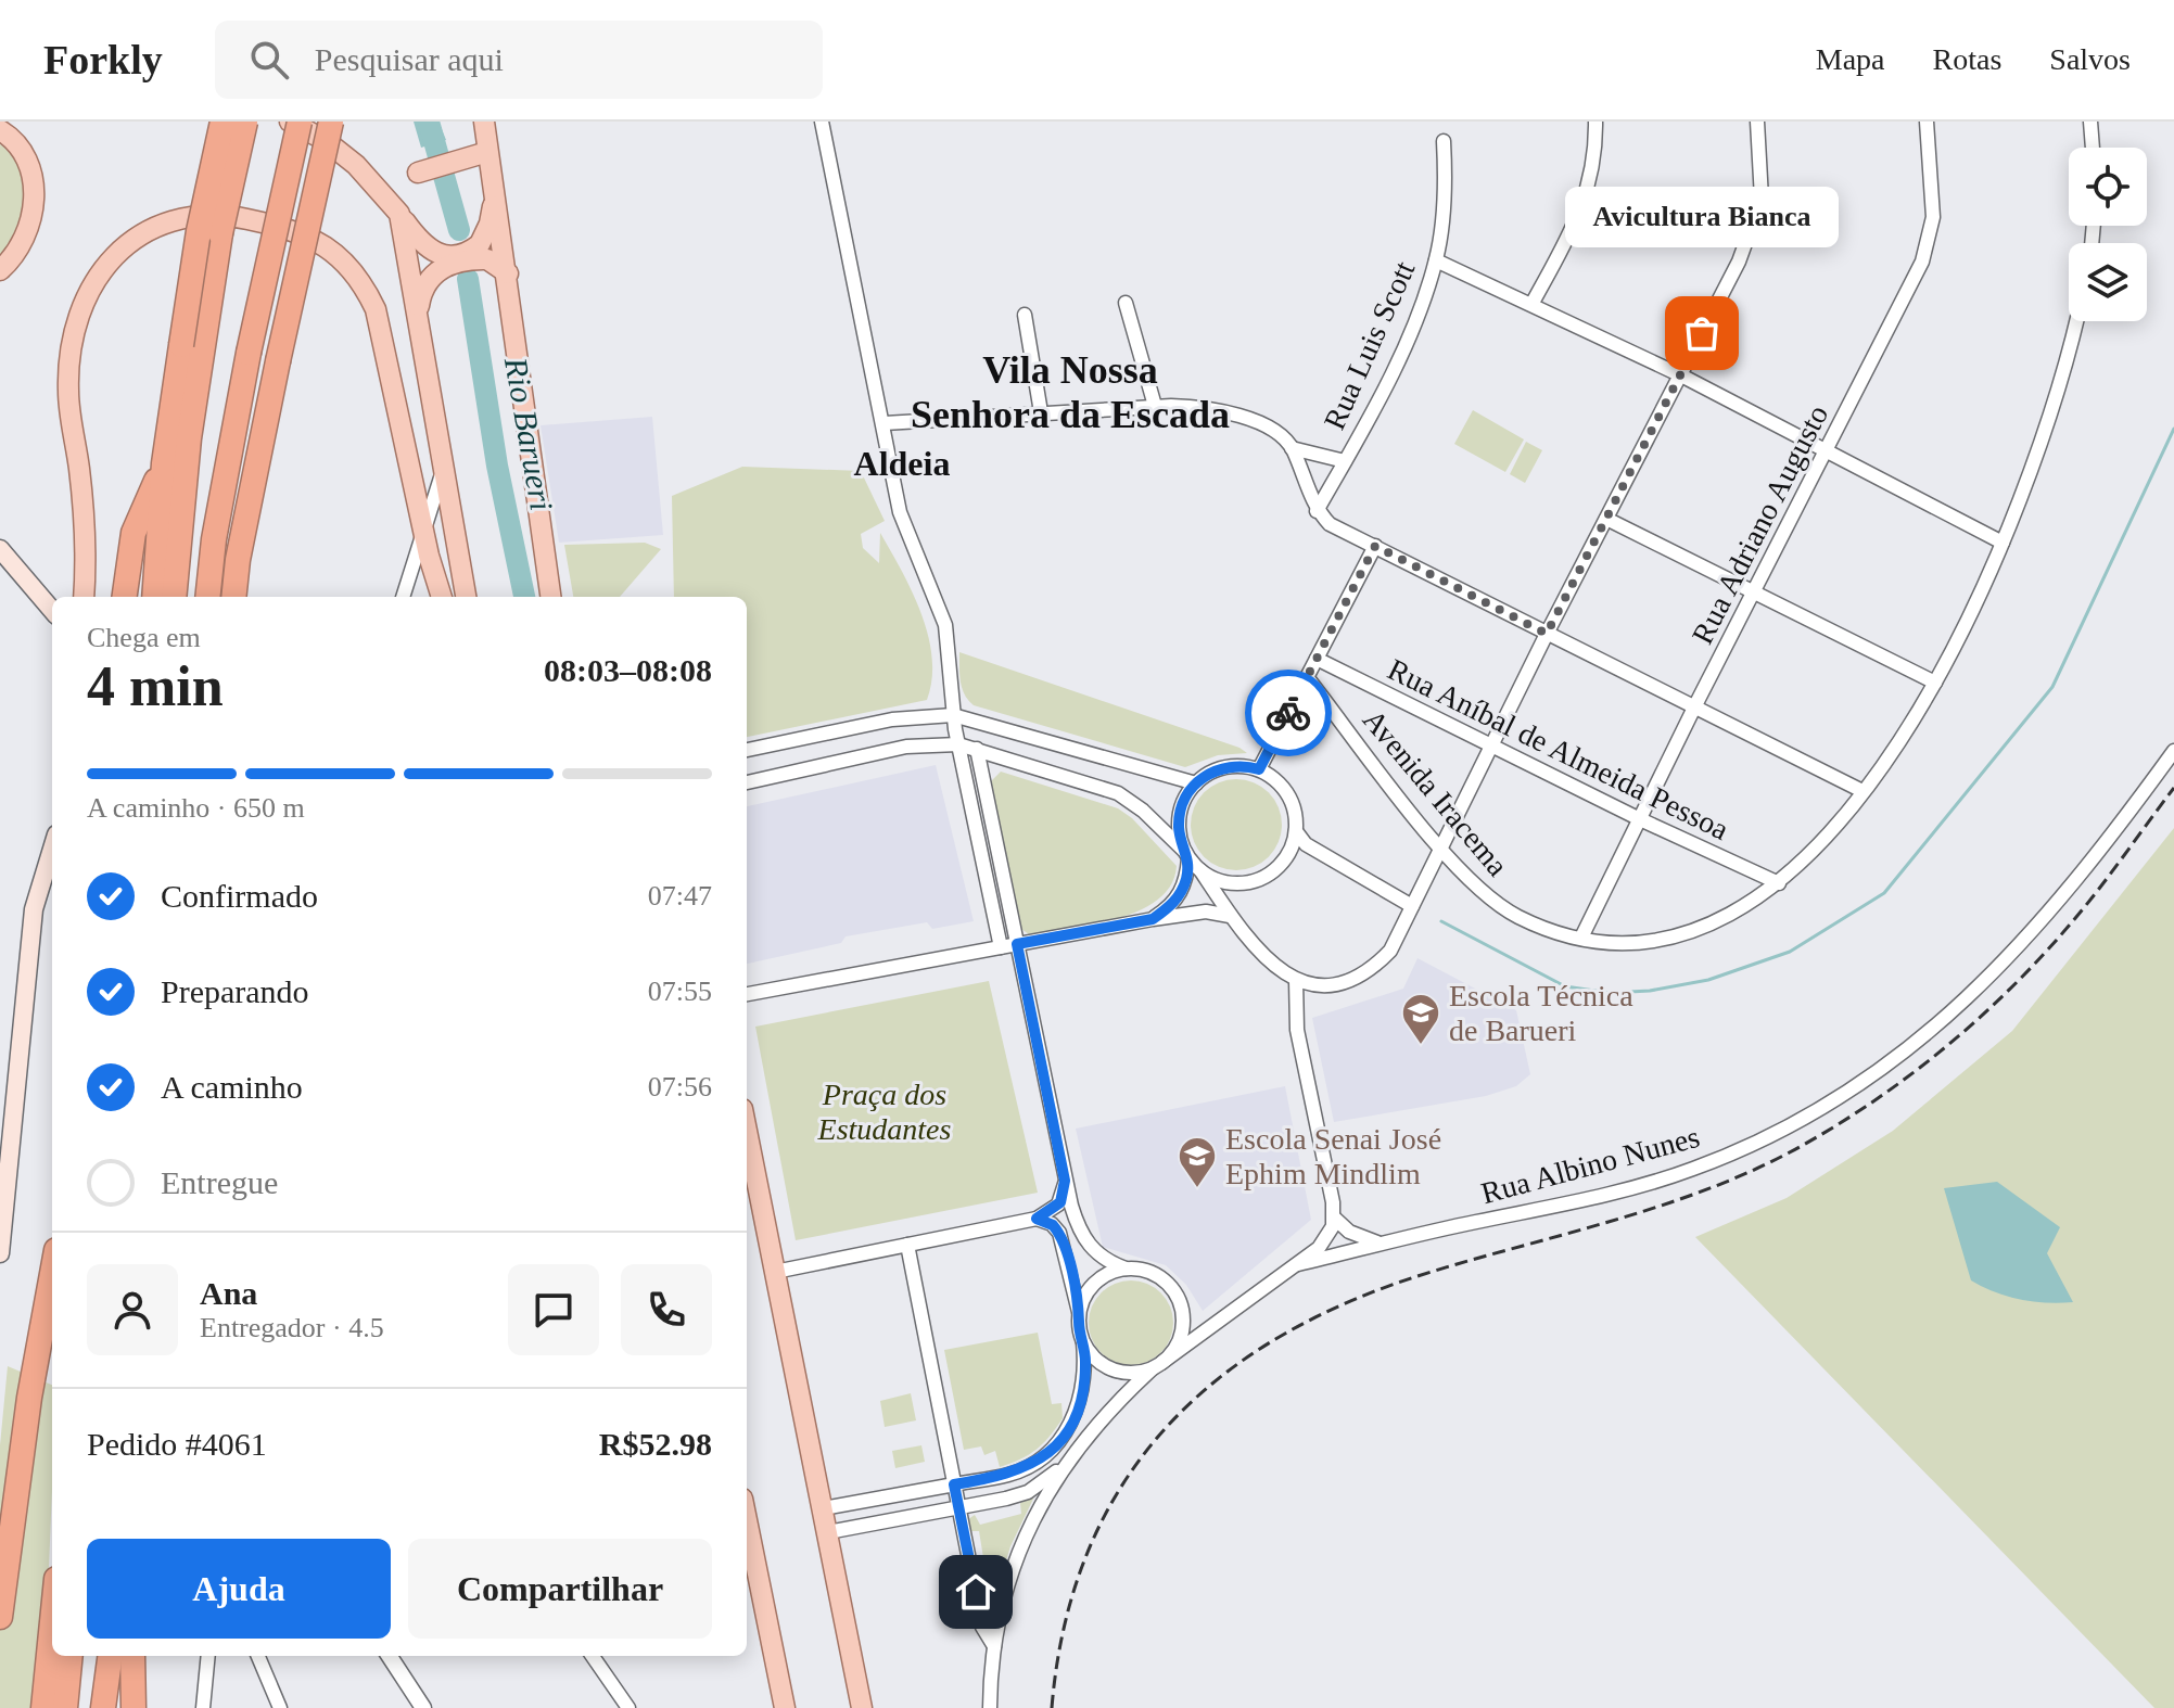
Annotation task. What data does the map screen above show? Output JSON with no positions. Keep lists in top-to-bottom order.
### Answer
{
  "streets": {
    "street": [
      "Rua Luis Scott",
      "Rua Adriano Augusto",
      "Rua Aníbal de Almeida Pessoa",
      "Avenida Iracema",
      "Rua Albino Nunes"
    ]
  },
  "crossings": [
    ["Rua Adriano Augusto", "Rua Aníbal de Almeida Pessoa"],
    ["Rua Adriano Augusto", "Avenida Iracema"],
    ["Rua Aníbal de Almeida Pessoa", "Avenida Iracema"]
  ],
  "districts": ["Vila Nossa Senhora da Escada", "Aldeia"],
  "water": ["Rio Barueri"],
  "parks": ["Praça dos Estudantes"],
  "places": {
    "other": ["Avicultura Bianca"],
    "school or university": ["Escola Técnica de Barueri", "Escola Senai José Ephim Mindlim"]
  },
  "page": {
    "header": "Forkly",
    "search": "Pesquisar aqui",
    "nav": ["Mapa", "Rotas", "Salvos"],
    "bubble": "Avicultura Bianca",
    "heading": ["4 min", "Chega em", "08:03–08:08"],
    "panel": [
      "Ana",
      "Entregador · 4.5",
      "Pedido #4061",
      "R$52.98"
    ],
    "bar": "A caminho · 650 m",
    "list": [
      ["Confirmado", "07:47"],
      ["Preparando", "07:55"],
      ["A caminho", "07:56"],
      "Entregue"
    ],
    "buttons": ["Ajuda", "Compartilhar"]
  }
}
